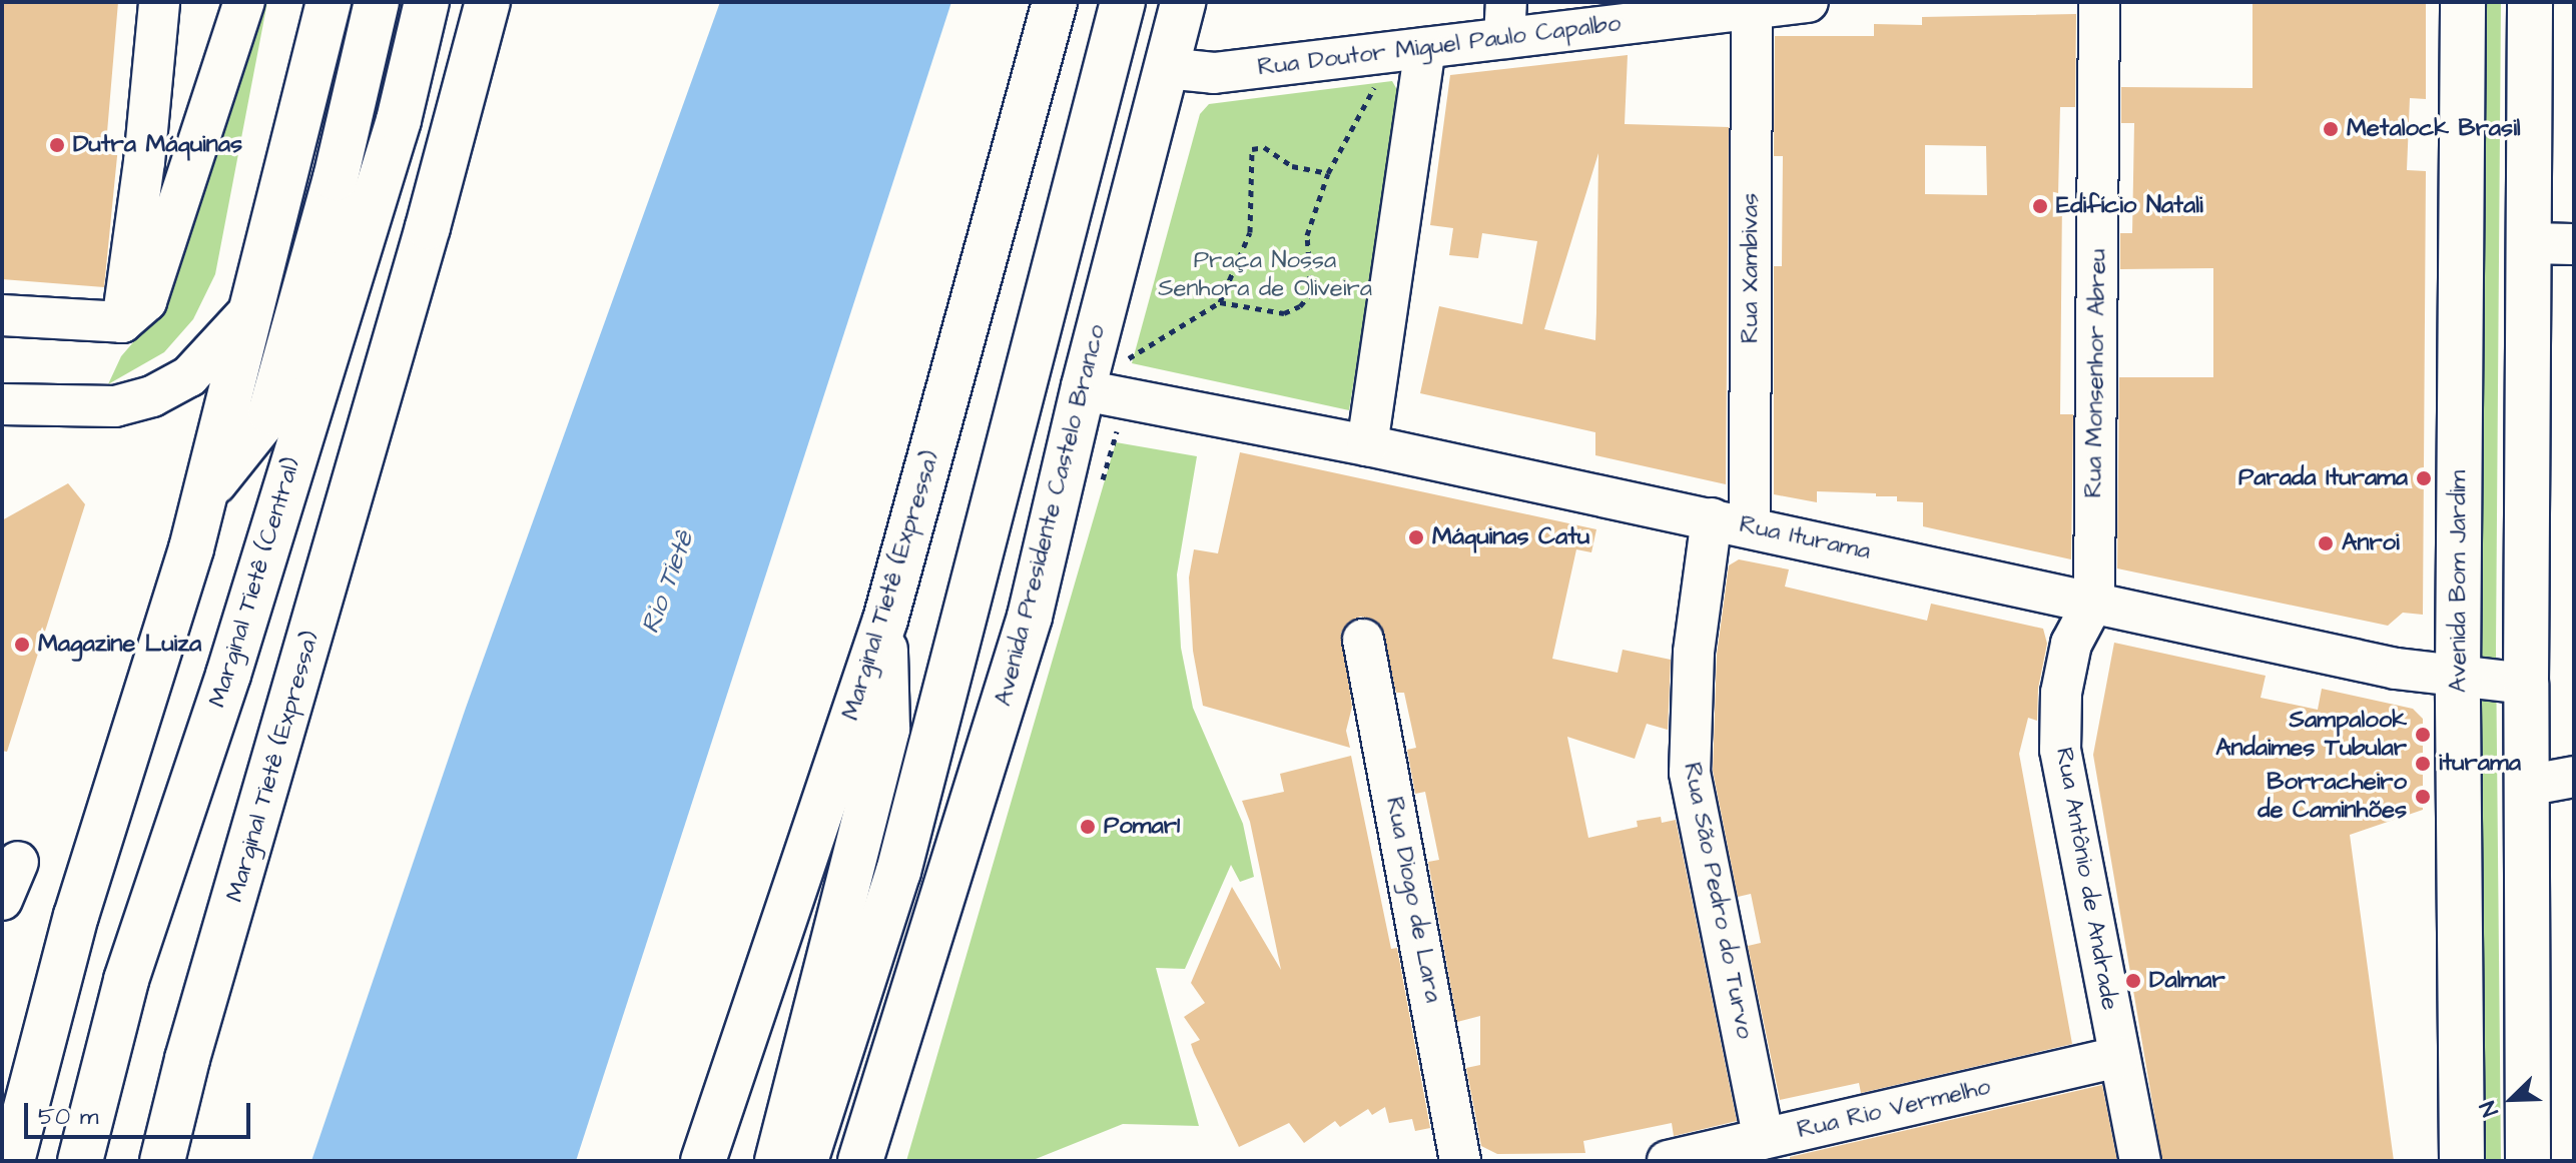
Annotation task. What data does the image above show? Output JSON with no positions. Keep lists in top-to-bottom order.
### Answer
{
  "streets": {
    "main road": [
      "Avenida Presidente Castelo Branco",
      "Avenida Bom Jardim",
      "Marginal Tietê (Central)",
      "Marginal Tietê (Expressa)"
    ],
    "street": [
      "Rua Doutor Miguel Paulo Capalbo",
      "Rua Xambivas",
      "Rua Monsenhor Abreu",
      "Rua Iturama",
      "Rua Antônio de Andrade",
      "Rua Diogo de Lara",
      "Rua São Pedro do Turvo",
      "Rua Rio Vermelho"
    ]
  },
  "crossings": [
    ["Rua Doutor Miguel Paulo Capalbo", "Rua Xambivas"],
    ["Rua Doutor Miguel Paulo Capalbo", "Avenida Presidente Castelo Branco"],
    ["Rua Xambivas", "Rua Iturama"],
    ["Rua Xambivas", "Rua São Pedro do Turvo"],
    ["Rua Monsenhor Abreu", "Rua Iturama"],
    ["Rua Monsenhor Abreu", "Rua Antônio de Andrade"],
    ["Avenida Presidente Castelo Branco", "Rua Iturama"],
    ["Rua Iturama", "Avenida Bom Jardim"],
    ["Rua Iturama", "Rua Antônio de Andrade"],
    ["Rua Iturama", "Rua São Pedro do Turvo"],
    ["Rua Antônio de Andrade", "Rua Rio Vermelho"],
    ["Rua São Pedro do Turvo", "Rua Rio Vermelho"]
  ],
  "water": ["Rio Tietê"],
  "parks": ["Praça Nossa Senhora de Oliveira"],
  "places": [
    "Metalock Brasil",
    "Dutra Máquinas",
    "Edifício Natali",
    "Parada Iturama",
    "Máquinas Catu",
    "Anroi",
    "Magazine Luiza",
    "Sampalook Andaimes Tubular",
    "iturama",
    "Borracheiro de Caminhões",
    "Pomar1",
    "Dalmar"
  ],
  "scale_bar": "50 m",
  "north": "bottom left"
}
